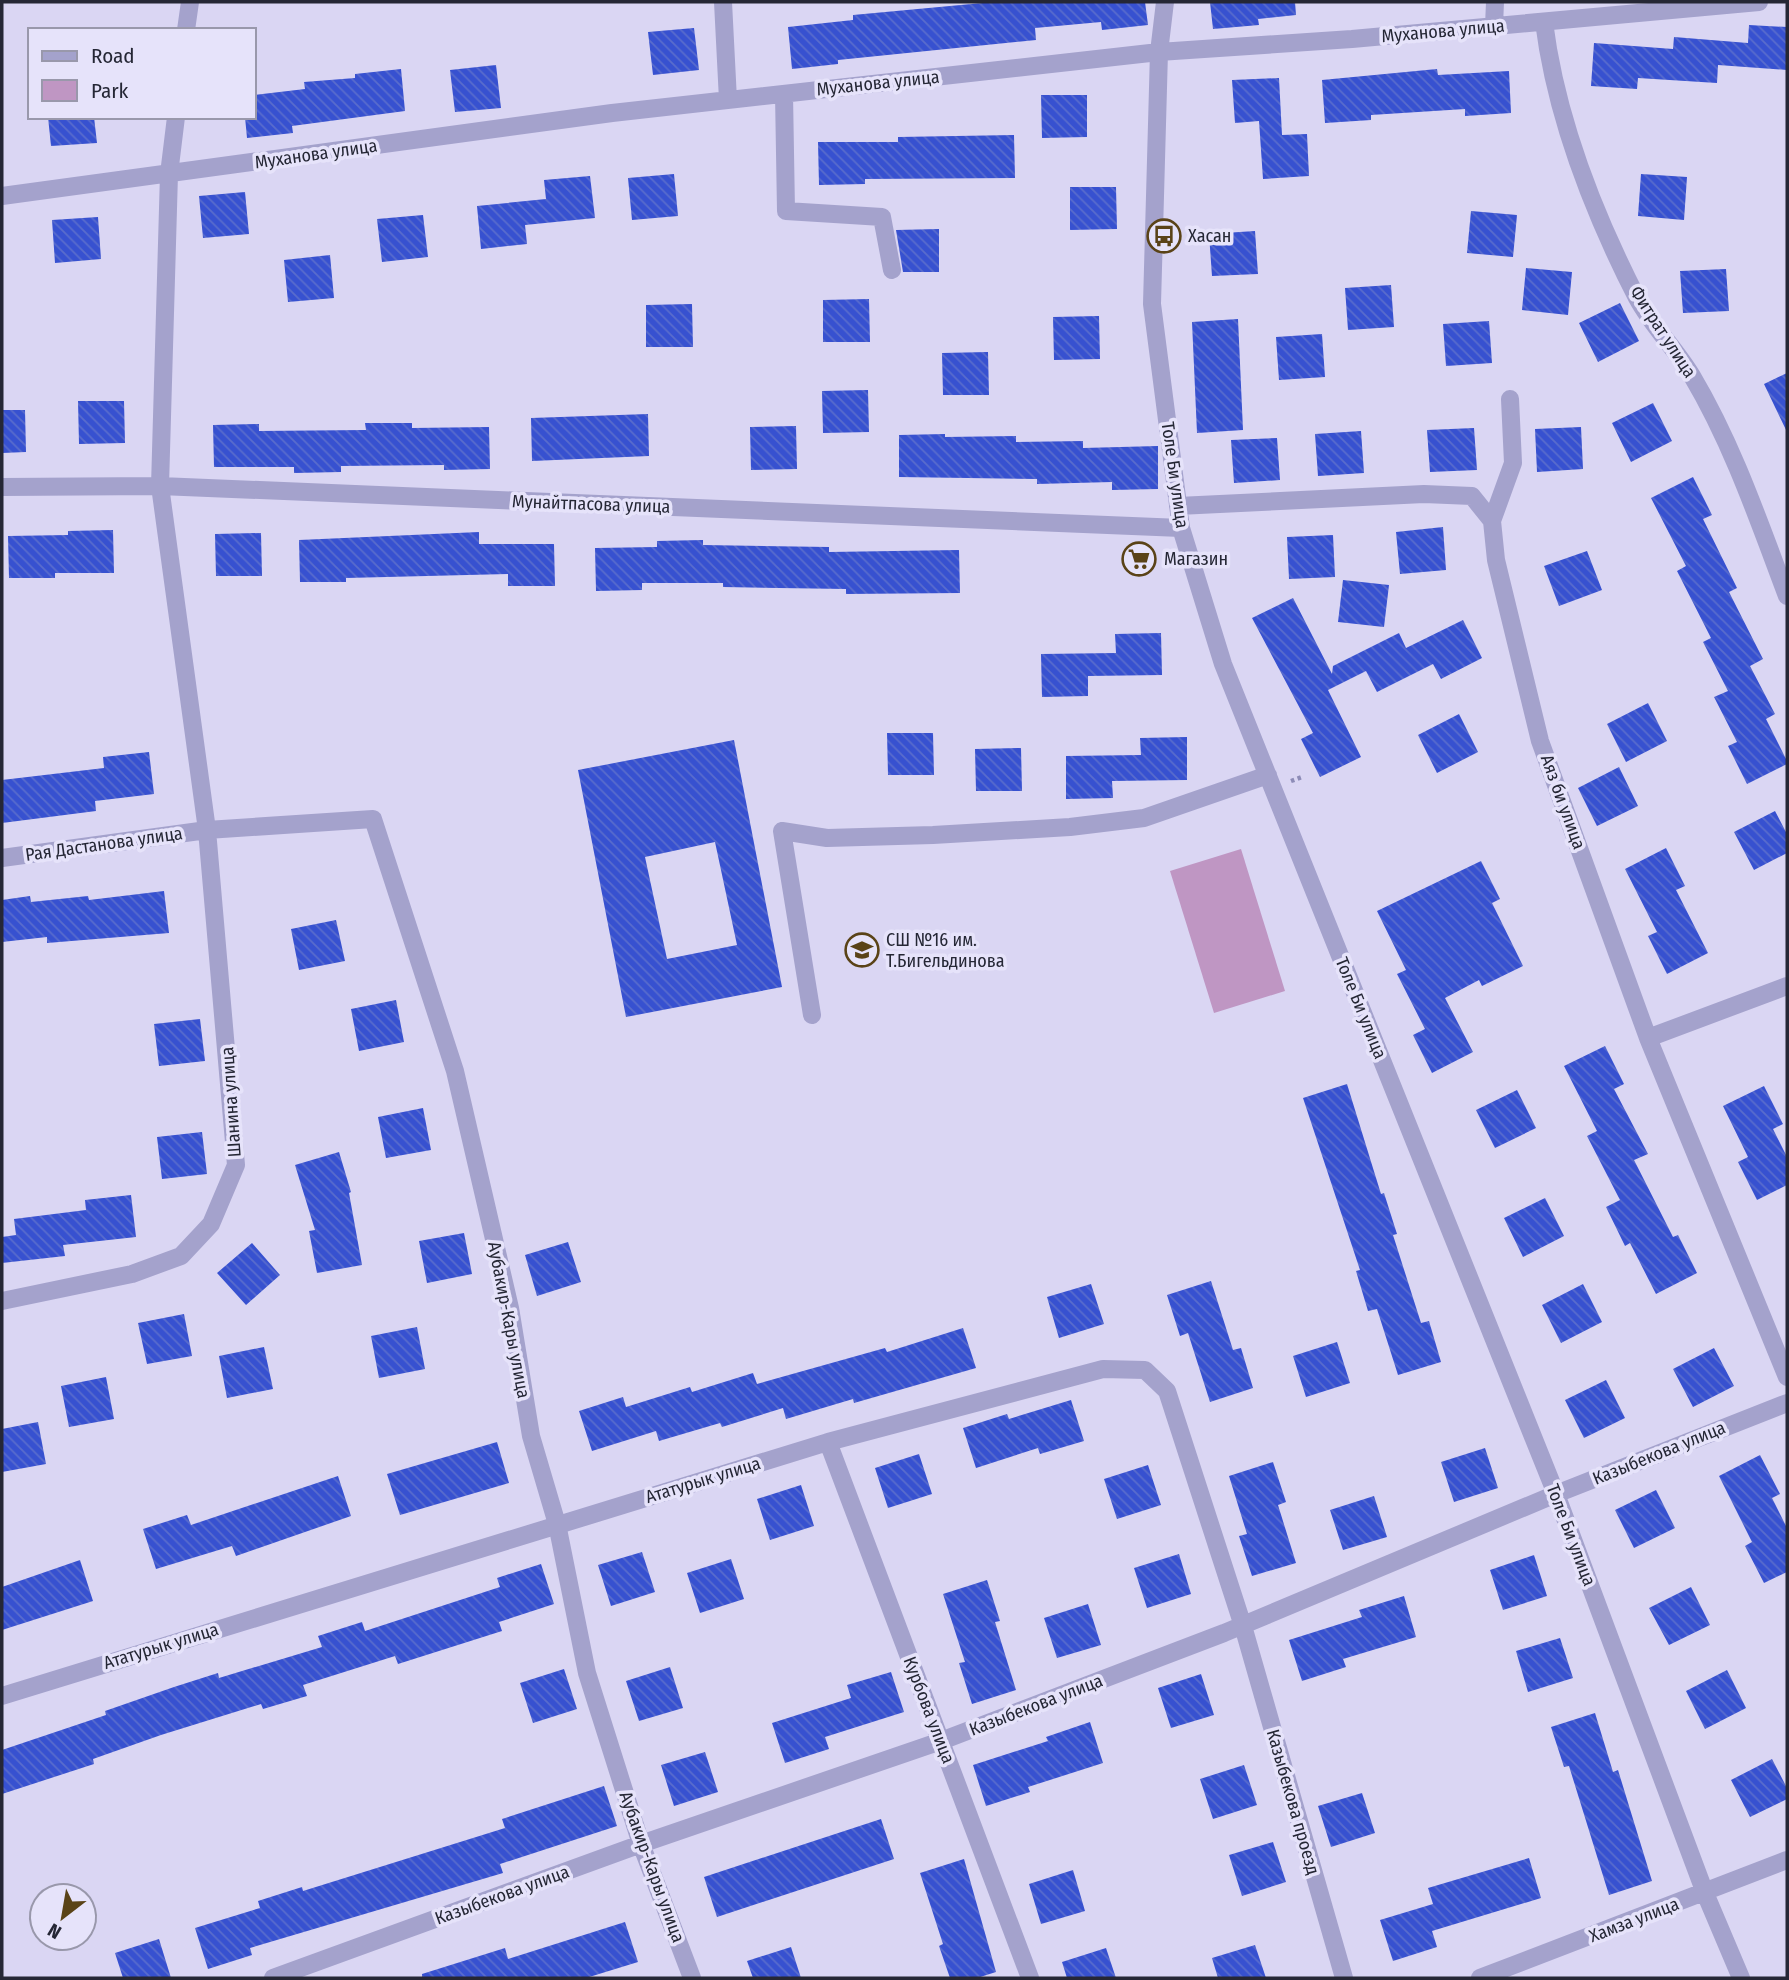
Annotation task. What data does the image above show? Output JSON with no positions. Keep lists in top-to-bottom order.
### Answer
{
  "streets": {
    "street": [
      "Муханова улица",
      "Фитрат улица",
      "Толе Би улица",
      "Мунайтпасова улица",
      "Аяз би улица",
      "Рая Дастанова улица",
      "Шанина улица",
      "Аубакир-Кары улица",
      "Казыбекова улица",
      "Ататурык улица",
      "Курбова улица",
      "Казыбекова проезд",
      "Хамза улица"
    ]
  },
  "crossings": [
    ["Муханова улица", "Фитрат улица"],
    ["Муханова улица", "Толе Би улица"],
    ["Муханова улица", "Шанина улица"],
    ["Толе Би улица", "Мунайтпасова улица"],
    ["Толе Би улица", "Казыбекова улица"],
    ["Толе Би улица", "Хамза улица"],
    ["Мунайтпасова улица", "Шанина улица"],
    ["Рая Дастанова улица", "Шанина улица"],
    ["Рая Дастанова улица", "Аубакир-Кары улица"],
    ["Шанина улица", "Аубакир-Кары улица"],
    ["Аубакир-Кары улица", "Казыбекова улица"],
    ["Аубакир-Кары улица", "Ататурык улица"],
    ["Казыбекова улица", "Ататурык улица"],
    ["Казыбекова улица", "Курбова улица"],
    ["Казыбекова улица", "Казыбекова проезд"],
    ["Ататурык улица", "Курбова улица"],
    ["Ататурык улица", "Казыбекова проезд"]
  ],
  "places": {
    "bus stop": ["Хасан"],
    "supermarket": ["Магазин"],
    "school or university": ["СШ №16 им. Т.Бигельдинова"]
  },
  "legend": ["Road", "Park"],
  "north": "bottom left"
}
